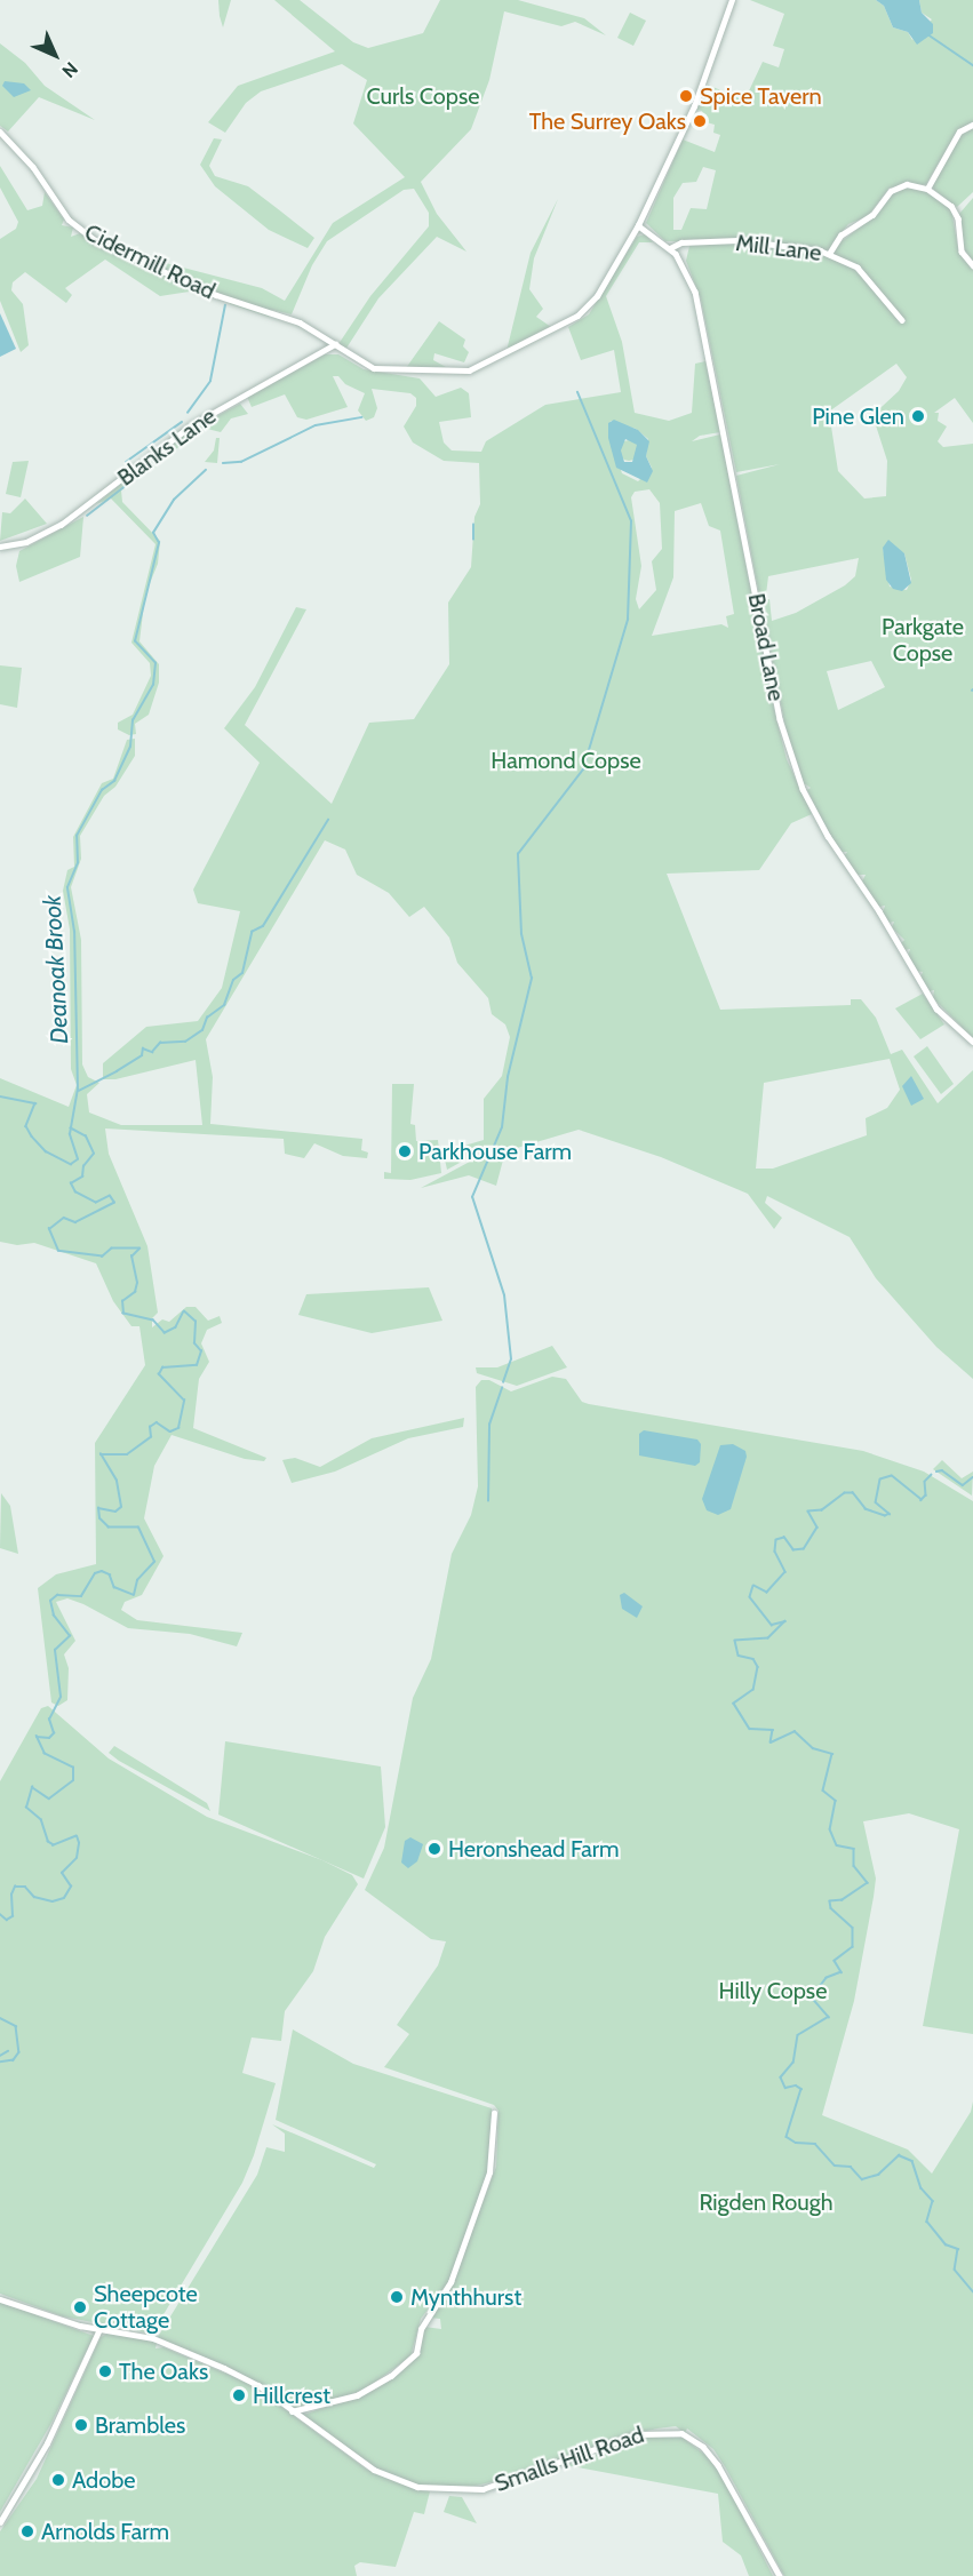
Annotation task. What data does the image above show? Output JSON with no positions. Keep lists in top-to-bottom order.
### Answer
{
  "streets": {
    "street": [
      "Mill Lane",
      "Cidermill Road",
      "Blanks Lane",
      "Broad Lane",
      "Smalls Hill Road"
    ]
  },
  "crossings": [
    ["Mill Lane", "Broad Lane"],
    ["Cidermill Road", "Blanks Lane"],
    ["Cidermill Road", "Broad Lane"]
  ],
  "water": ["Deanoak Brook"],
  "parks": [
    "Curls Copse",
    "Parkgate Copse",
    "Hamond Copse",
    "Hilly Copse",
    "Rigden Rough"
  ],
  "places": [
    "Spice Tavern",
    "The Surrey Oaks",
    "Pine Glen",
    "Parkhouse Farm",
    "Heronshead Farm",
    "Mynthhurst",
    "Sheepcote Cottage",
    "The Oaks",
    "Hillcrest",
    "Brambles",
    "Adobe",
    "Arnolds Farm"
  ],
  "north": "bottom right"
}
